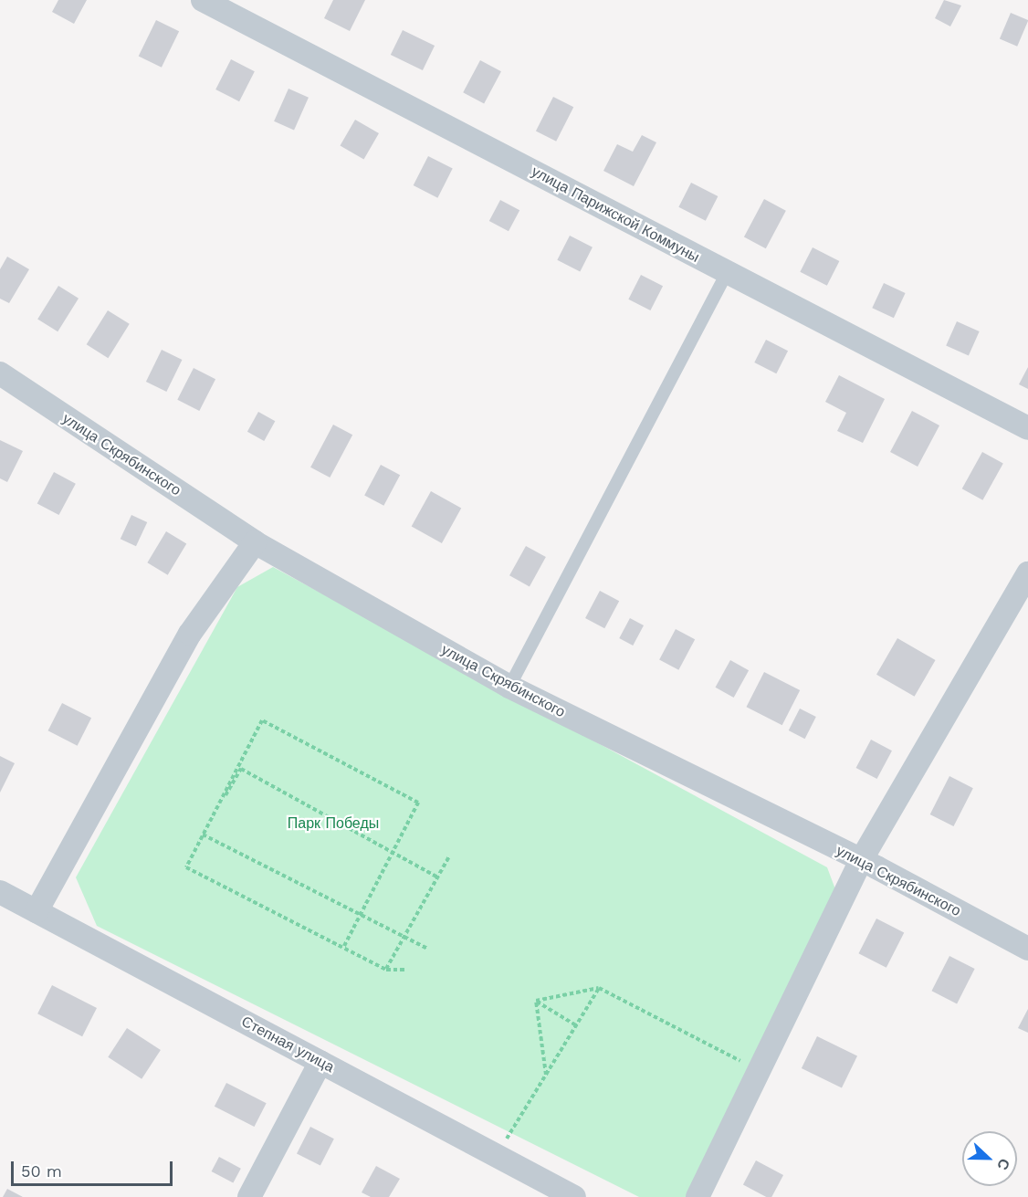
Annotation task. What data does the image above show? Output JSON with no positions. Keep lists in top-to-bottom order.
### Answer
{
  "streets": {
    "street": ["улица Парижской Коммуны", "улица Скрябинского", "Степная улица"]
  },
  "parks": ["Парк Победы"],
  "scale_bar": "50 m",
  "north": "right"
}
